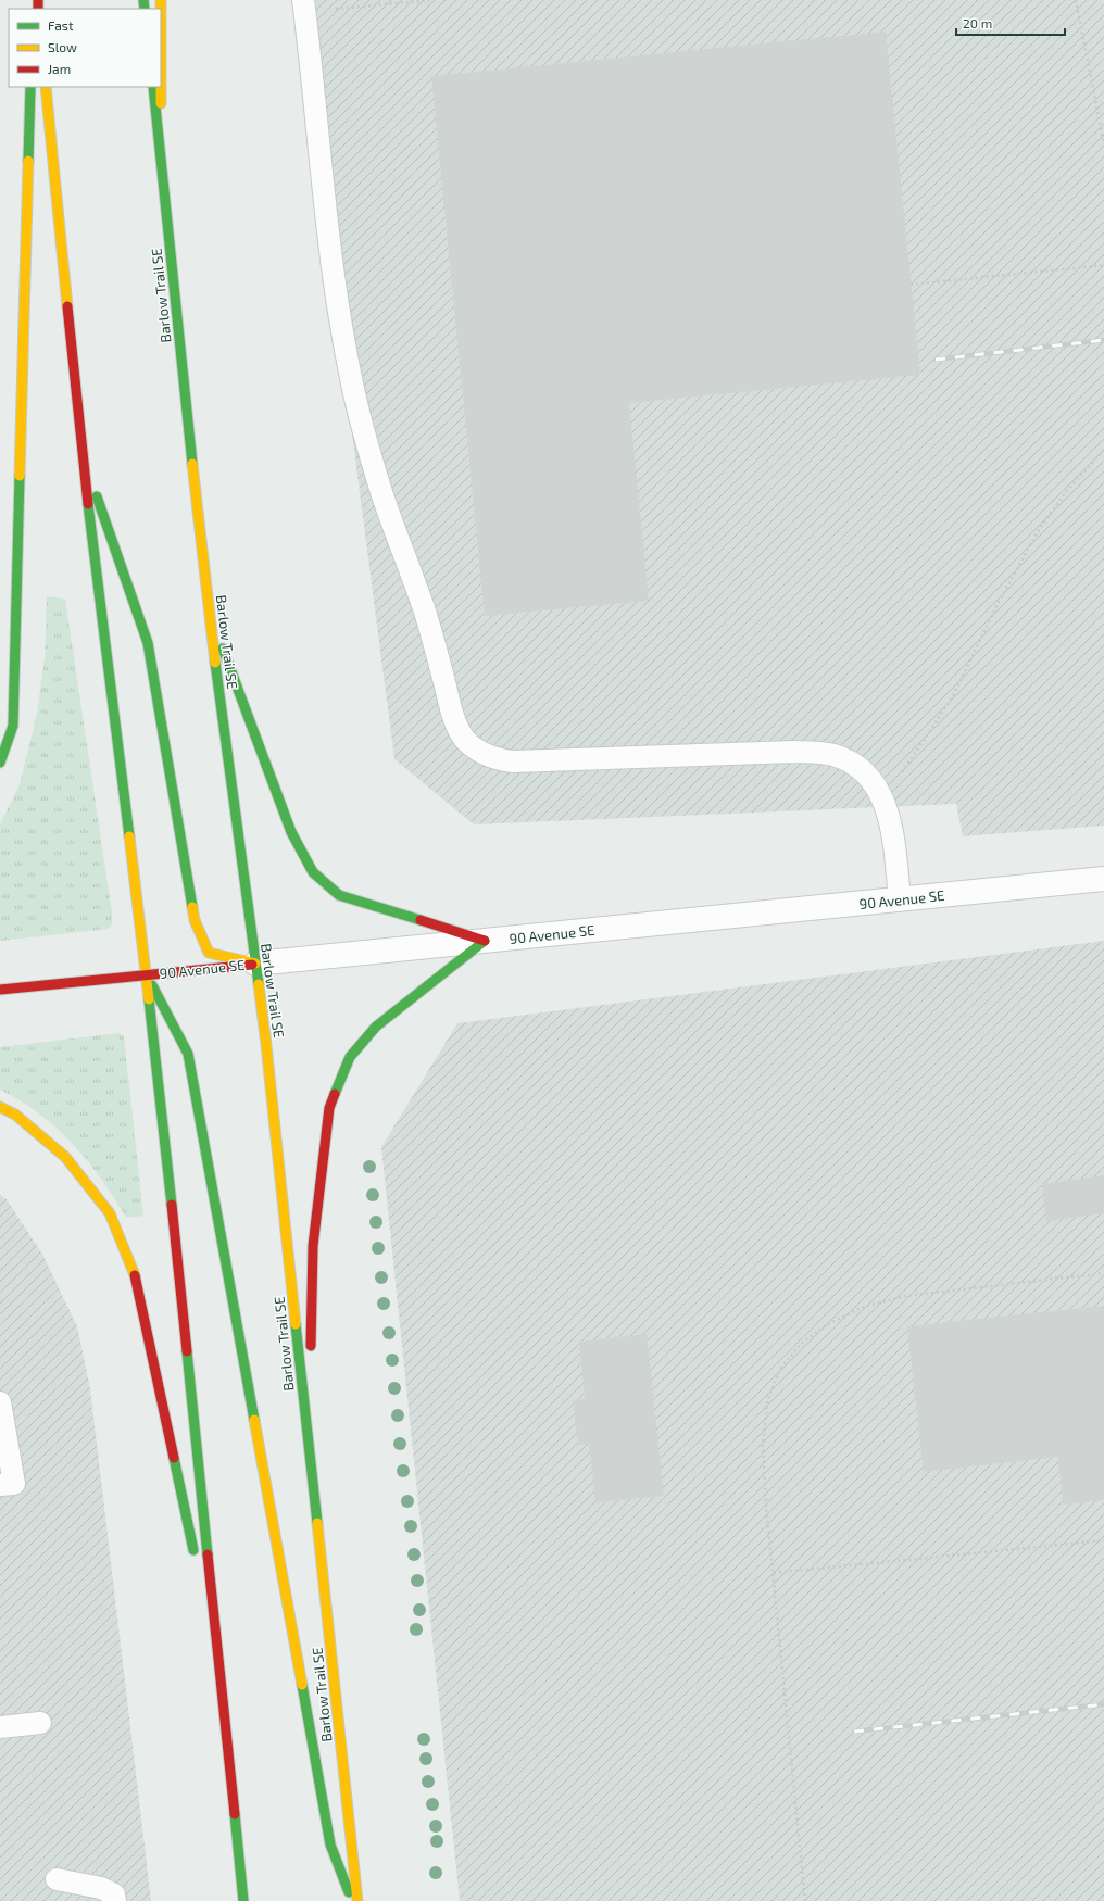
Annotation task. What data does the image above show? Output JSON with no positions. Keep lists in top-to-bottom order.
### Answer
{
  "streets": {
    "main road": ["Barlow Trail SE", "90 Avenue SE"]
  },
  "crossings": [
    ["Barlow Trail SE", "90 Avenue SE"]
  ],
  "legend": ["Fast", "Slow", "Jam"],
  "scale_bar": "20 m"
}
